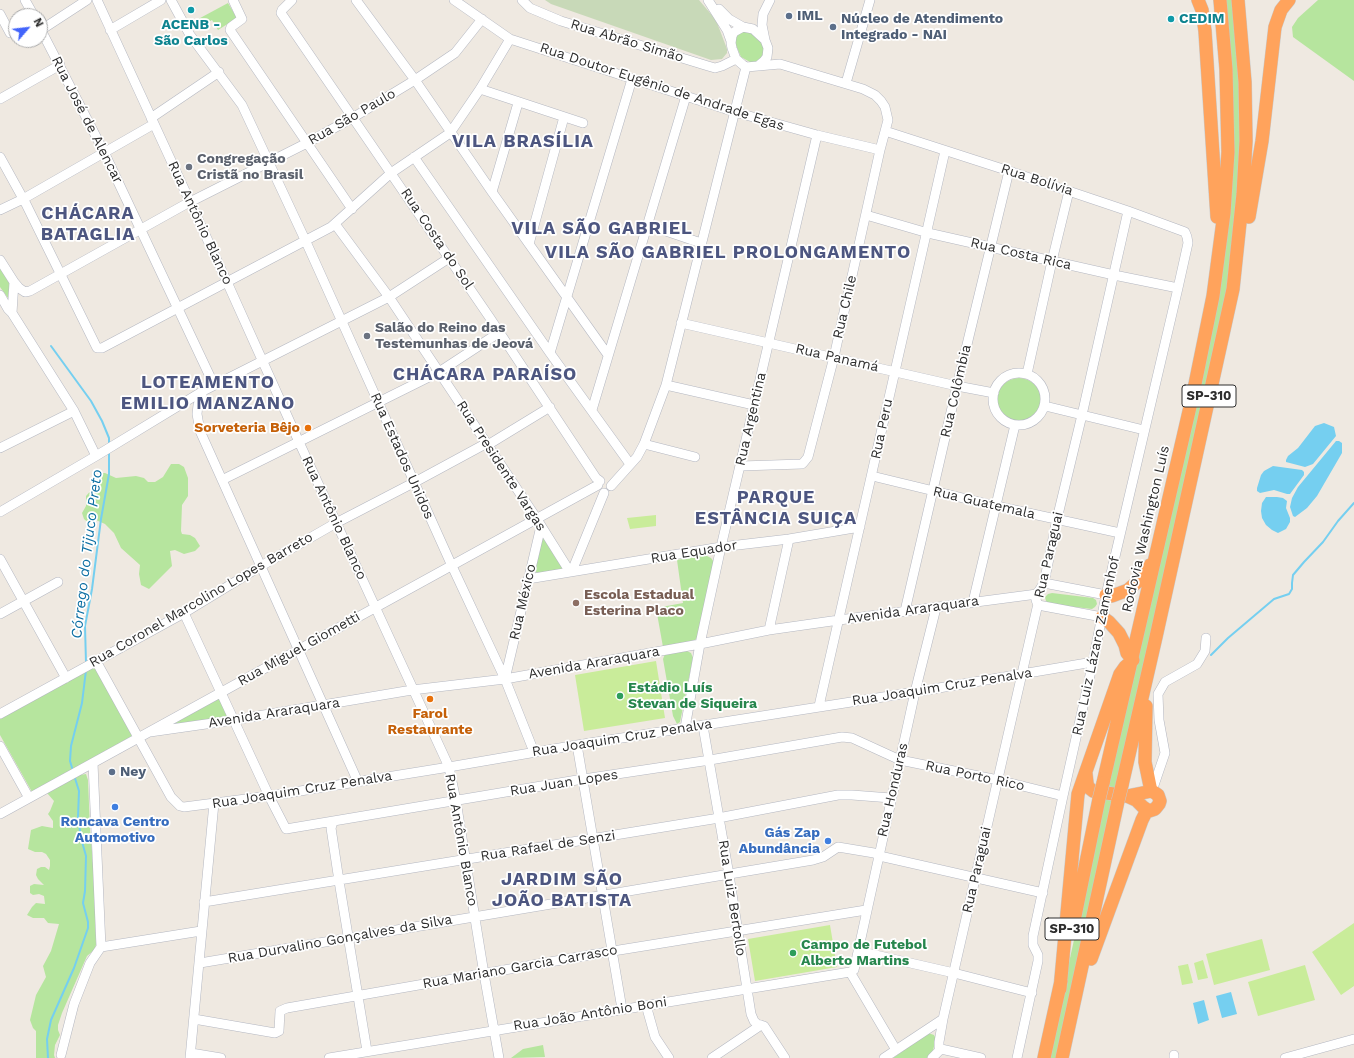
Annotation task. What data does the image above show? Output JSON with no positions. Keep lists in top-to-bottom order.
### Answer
{
  "streets": {
    "highway": ["SP-310", "Rodovia Washington Luís"],
    "street": [
      "Rua Abrão Simão",
      "Rua Doutor Eugênio de Andrade Egas",
      "Rua São Paulo",
      "Rua José de Alencar",
      "Rua Bolívia",
      "Rua Antônio Blanco",
      "Rua Costa do Sol",
      "Rua Costa Rica",
      "Rua Chile",
      "Rua Panamá",
      "Rua Colômbia",
      "Rua Argentina",
      "Rua Peru",
      "Rua Estados Unidos",
      "Rua Presidente Vargas",
      "Rua Guatemala",
      "Rua Equador",
      "Rua Paraguai",
      "Rua Coronel Marcolino Lopes Barreto",
      "Rua México",
      "Avenida Araraquara",
      "Rua Luiz Lázaro Zamenhof",
      "Rua Miguel Giometti",
      "Rua Joaquim Cruz Penalva",
      "Rua Porto Rico",
      "Rua Juan Lopes",
      "Rua Honduras",
      "Rua Rafael de Senzi",
      "Rua Luiz Bertollo",
      "Rua Durvalino Gonçalves da Silva",
      "Rua Mariano Garcia Carrasco",
      "Rua João Antônio Boni"
    ]
  },
  "crossings": [
    ["Rua Abrão Simão", "Rua Miguel Giometti"],
    ["Rua Doutor Eugênio de Andrade Egas", "Rua São Paulo"],
    ["Rua Doutor Eugênio de Andrade Egas", "Rua Chile"],
    ["Rua Doutor Eugênio de Andrade Egas", "Rua Argentina"],
    ["Rua Doutor Eugênio de Andrade Egas", "Rua Miguel Giometti"],
    ["Rua São Paulo", "Rua José de Alencar"],
    ["Rua São Paulo", "Rua Antônio Blanco"],
    ["Rua São Paulo", "Rua Costa do Sol"],
    ["Rua São Paulo", "Rua Estados Unidos"],
    ["Rua Bolívia", "Rua Chile"],
    ["Rua Bolívia", "Rua Colômbia"],
    ["Rua Bolívia", "Rua Peru"],
    ["Rua Bolívia", "Rua Paraguai"],
    ["Rua Bolívia", "Rua Luiz Lázaro Zamenhof"],
    ["Rua Antônio Blanco", "Rua Coronel Marcolino Lopes Barreto"],
    ["Rua Antônio Blanco", "Avenida Araraquara"],
    ["Rua Antônio Blanco", "Rua Miguel Giometti"],
    ["Rua Antônio Blanco", "Rua Joaquim Cruz Penalva"],
    ["Rua Antônio Blanco", "Rua Juan Lopes"],
    ["Rua Antônio Blanco", "Rua Rafael de Senzi"],
    ["Rua Antônio Blanco", "Rua Durvalino Gonçalves da Silva"],
    ["Rua Antônio Blanco", "Rua Mariano Garcia Carrasco"],
    ["Rua Antônio Blanco", "Rua João Antônio Boni"],
    ["Rua Costa do Sol", "Rua Presidente Vargas"],
    ["Rua Costa do Sol", "Rua Equador"],
    ["Rua Costa do Sol", "Rua Coronel Marcolino Lopes Barreto"],
    ["Rua Costa do Sol", "Rua Miguel Giometti"],
    ["Rua Costa Rica", "Rua Chile"],
    ["Rua Costa Rica", "Rua Colômbia"],
    ["Rua Costa Rica", "Rua Peru"],
    ["Rua Costa Rica", "Rua Paraguai"],
    ["Rua Costa Rica", "Rua Luiz Lázaro Zamenhof"],
    ["Rua Chile", "Rua Panamá"],
    ["Rua Chile", "Rua Argentina"],
    ["Rua Panamá", "Rua Colômbia"],
    ["Rua Panamá", "Rua Argentina"],
    ["Rua Panamá", "Rua Peru"],
    ["Rua Panamá", "Rua Miguel Giometti"],
    ["Rua Colômbia", "Rua Guatemala"],
    ["Rua Colômbia", "Avenida Araraquara"],
    ["Rua Argentina", "Rua Equador"],
    ["Rua Argentina", "Avenida Araraquara"],
    ["Rua Argentina", "Rua Joaquim Cruz Penalva"],
    ["Rua Peru", "Rua Guatemala"],
    ["Rua Peru", "Rua Equador"],
    ["Rua Peru", "Avenida Araraquara"],
    ["Rua Peru", "Rua Joaquim Cruz Penalva"],
    ["Rua Estados Unidos", "Rua Coronel Marcolino Lopes Barreto"],
    ["Rua Estados Unidos", "Rua México"],
    ["Rua Estados Unidos", "Avenida Araraquara"],
    ["Rua Estados Unidos", "Rua Miguel Giometti"],
    ["Rua Estados Unidos", "Rua Joaquim Cruz Penalva"],
    ["Rua Presidente Vargas", "Rua Equador"],
    ["Rua Presidente Vargas", "Rua Coronel Marcolino Lopes Barreto"],
    ["Rua Presidente Vargas", "Rua México"],
    ["Rua Presidente Vargas", "Rua Miguel Giometti"],
    ["Rua Guatemala", "Rua Paraguai"],
    ["Rua Guatemala", "Rua Luiz Lázaro Zamenhof"],
    ["Rua Equador", "Rua México"],
    ["Rua Paraguai", "Avenida Araraquara"],
    ["Rua Paraguai", "Rua Joaquim Cruz Penalva"],
    ["Rua Paraguai", "Rua Porto Rico"],
    ["Rua Paraguai", "Rua Durvalino Gonçalves da Silva"],
    ["Rua México", "Avenida Araraquara"],
    ["Rua México", "Rua Miguel Giometti"],
    ["Avenida Araraquara", "Rua Miguel Giometti"],
    ["Avenida Araraquara", "Rua Honduras"],
    ["Rua Luiz Lázaro Zamenhof", "Rua Joaquim Cruz Penalva"],
    ["Rua Luiz Lázaro Zamenhof", "Rua Porto Rico"],
    ["Rua Luiz Lázaro Zamenhof", "Rua Durvalino Gonçalves da Silva"],
    ["Rua Miguel Giometti", "Rua Joaquim Cruz Penalva"],
    ["Rua Joaquim Cruz Penalva", "Rua Juan Lopes"],
    ["Rua Joaquim Cruz Penalva", "Rua Honduras"],
    ["Rua Joaquim Cruz Penalva", "Rua Luiz Bertollo"],
    ["Rua Porto Rico", "Rua Juan Lopes"],
    ["Rua Porto Rico", "Rua Honduras"],
    ["Rua Juan Lopes", "Rua Luiz Bertollo"],
    ["Rua Honduras", "Rua Rafael de Senzi"],
    ["Rua Honduras", "Rua Durvalino Gonçalves da Silva"],
    ["Rua Honduras", "Rua Mariano Garcia Carrasco"],
    ["Rua Honduras", "Rua João Antônio Boni"],
    ["Rua Rafael de Senzi", "Rua Luiz Bertollo"],
    ["Rua Luiz Bertollo", "Rua Durvalino Gonçalves da Silva"],
    ["Rua Luiz Bertollo", "Rua Mariano Garcia Carrasco"],
    ["Rua Luiz Bertollo", "Rua João Antônio Boni"]
  ],
  "districts": [
    "VILA BRASÍLIA",
    "CHÁCARA BATAGLIA",
    "VILA SÃO GABRIEL",
    "VILA SÃO GABRIEL PROLONGAMENTO",
    "CHÁCARA PARAÍSO",
    "LOTEAMENTO EMILIO MANZANO",
    "PARQUE ESTÂNCIA SUIÇA",
    "JARDIM SÃO JOÃO BATISTA"
  ],
  "water": ["Córrego do Tijuco Preto"],
  "places": [
    "ACENB - São Carlos",
    "IML",
    "CEDIM",
    "Núcleo de Atendimento Integrado - NAI",
    "Congregação Cristã no Brasil",
    "Salão do Reino das Testemunhas de Jeová",
    "Sorveteria Bêjo",
    "Escola Estadual Esterina Placo",
    "Estádio Luís Stevan de Siqueira",
    "Farol Restaurante",
    "Ney",
    "Roncava Centro Automotivo",
    "Gás Zap Abundância",
    "Campo de Futebol Alberto Martins"
  ],
  "north": "top right"
}
